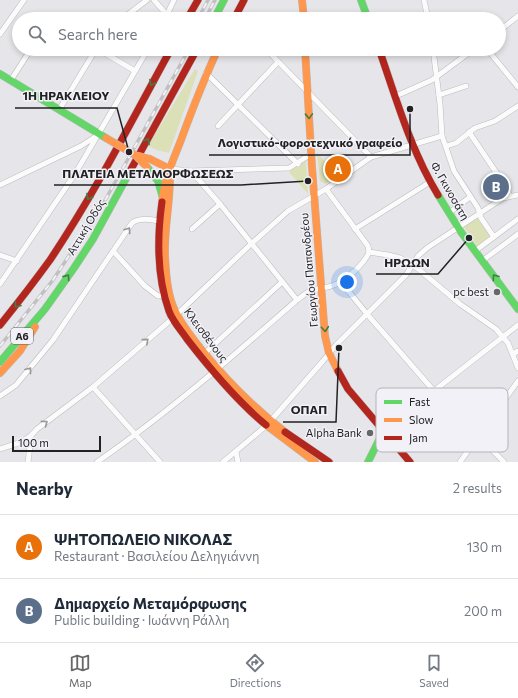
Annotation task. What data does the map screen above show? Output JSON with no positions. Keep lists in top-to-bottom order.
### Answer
{
  "streets": {
    "main road": [
      "Φ. Γκινοσάτη",
      "Αττική Οδός",
      "Γεωργίου Παπανδρέου",
      "Κλεισθένους",
      "Α6"
    ]
  },
  "places": [
    "Λογιστικό-φοροτεχνικό γραφείο",
    "1Η ΗΡΑΚΛΕΙΟΥ",
    "ΠΛΑΤΕΙΑ ΜΕΤΑΜΟΡΦΩΣΕΩΣ",
    "ΗΡΩΩΝ",
    "pc best",
    "ΟΠΑΠ",
    "Alpha Bank"
  ],
  "legend": ["Fast", "Slow", "Jam"],
  "scale_bar": "100 m",
  "page": {
    "search": "Search here",
    "pins": ["A", "B"],
    "scale": "100 m",
    "heading": ["Nearby", "2 results"],
    "list": [
      {
        "mark": "A",
        "name": "ΨΗΤΟΠΩΛΕΊΟ ΝΙΚΟΛΑΣ",
        "note": "Restaurant · Βασιλείου Δεληγιάννη",
        "value": "130 m"
      },
      {
        "mark": "B",
        "name": "Δημαρχείο Μεταμόρφωσης",
        "note": "Public building · Ιωάννη Ράλλη",
        "value": "200 m"
      }
    ],
    "nav": ["Map", "Directions", "Saved"]
  }
}
